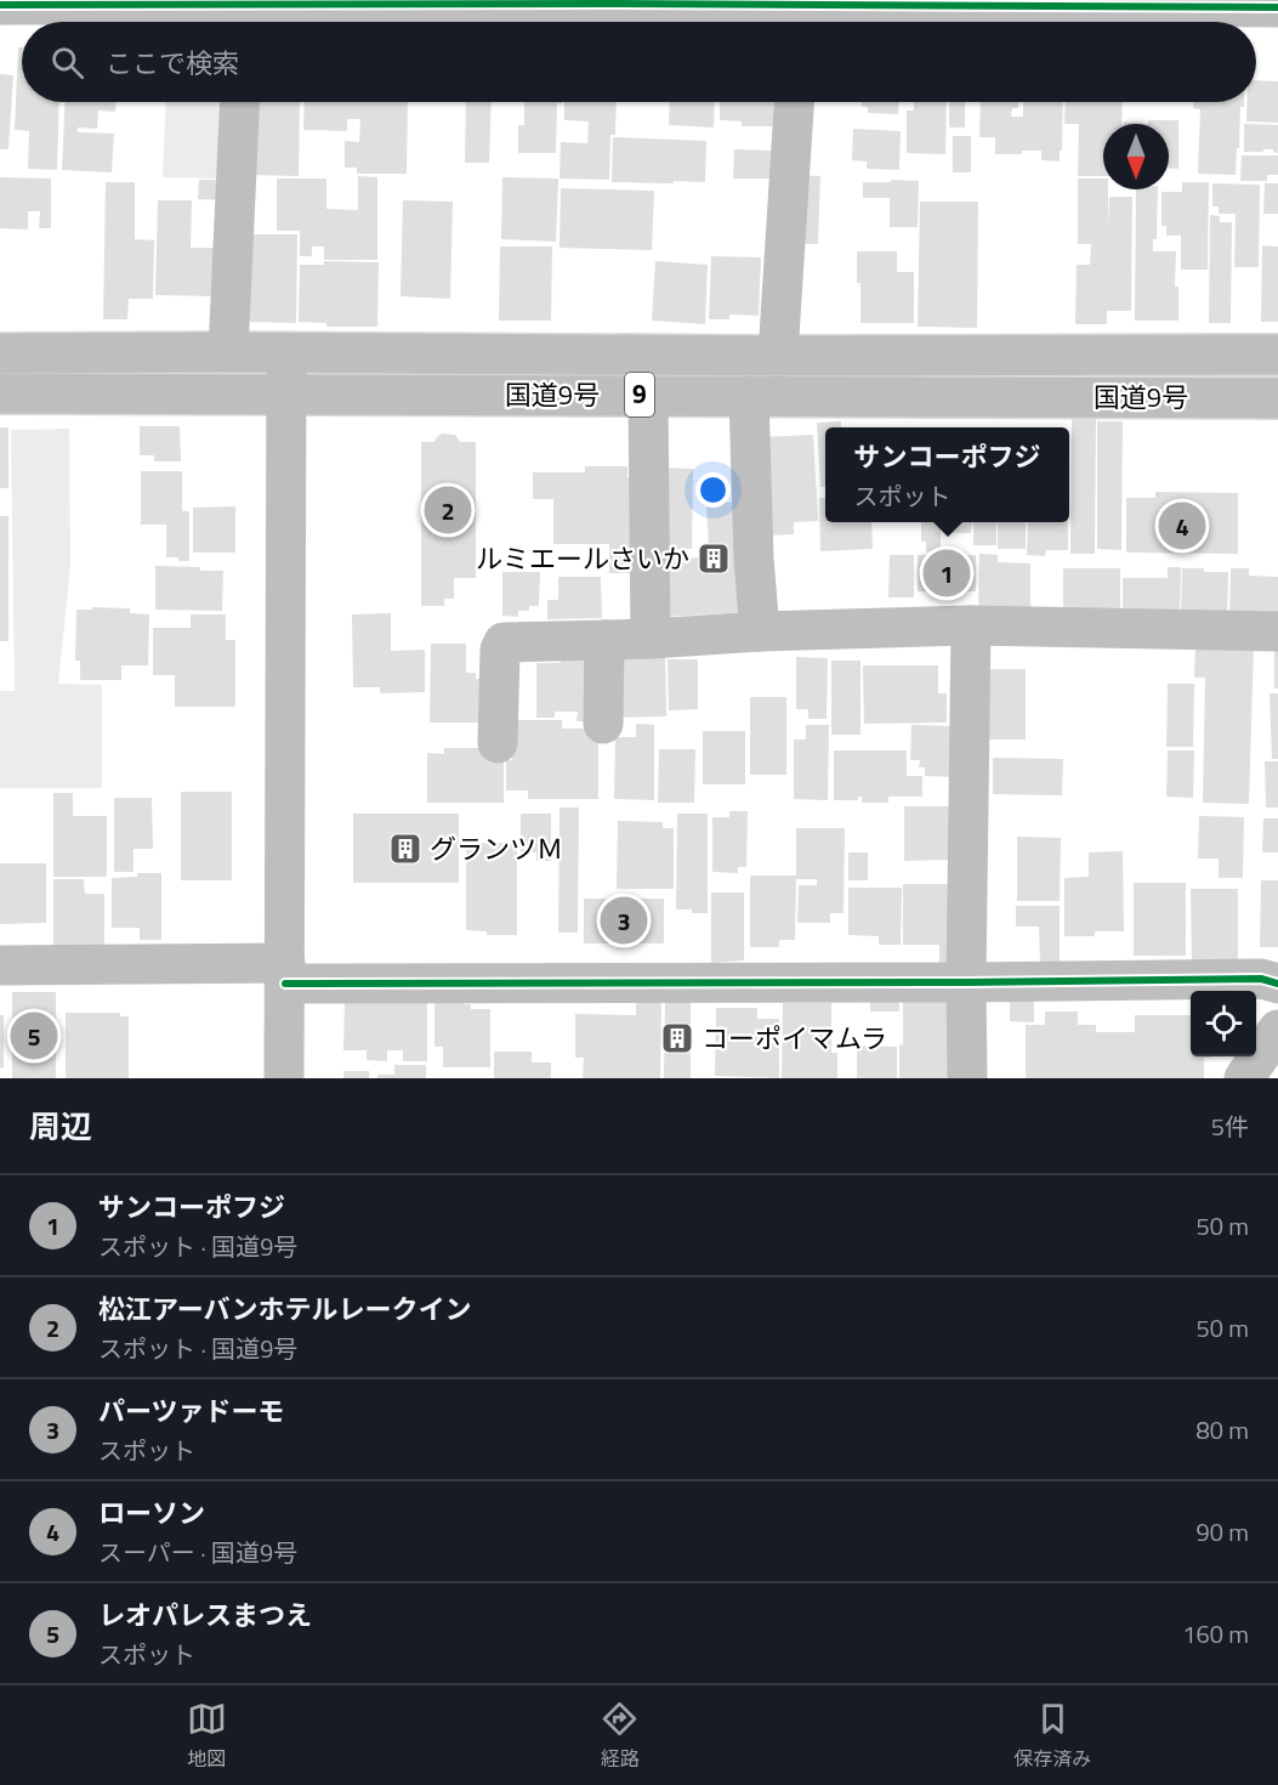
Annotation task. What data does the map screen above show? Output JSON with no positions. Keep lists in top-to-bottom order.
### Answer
{
  "streets": {
    "main road": ["国道9号", "9"]
  },
  "places": {
    "building": ["ルミエールさいか", "グランツＭ", "コーポイマムラ"]
  },
  "north": "bottom",
  "page": {
    "search": "ここで検索",
    "popup": ["サンコーポフジ", "スポット"],
    "pins": [
      "2",
      "4",
      "1",
      "3",
      "5"
    ],
    "heading": ["周辺", "5件"],
    "list": [
      {
        "mark": "1",
        "name": "サンコーポフジ",
        "note": "スポット · 国道9号",
        "value": "50 m"
      },
      {
        "mark": "2",
        "name": "松江アーバンホテルレークイン",
        "note": "スポット · 国道9号",
        "value": "50 m"
      },
      {
        "mark": "3",
        "name": "パーツァドーモ",
        "note": "スポット",
        "value": "80 m"
      },
      {
        "mark": "4",
        "name": "ローソン",
        "note": "スーパー · 国道9号",
        "value": "90 m"
      },
      {
        "mark": "5",
        "name": "レオパレスまつえ",
        "note": "スポット",
        "value": "160 m"
      }
    ],
    "nav": ["地図", "経路", "保存済み"]
  }
}
